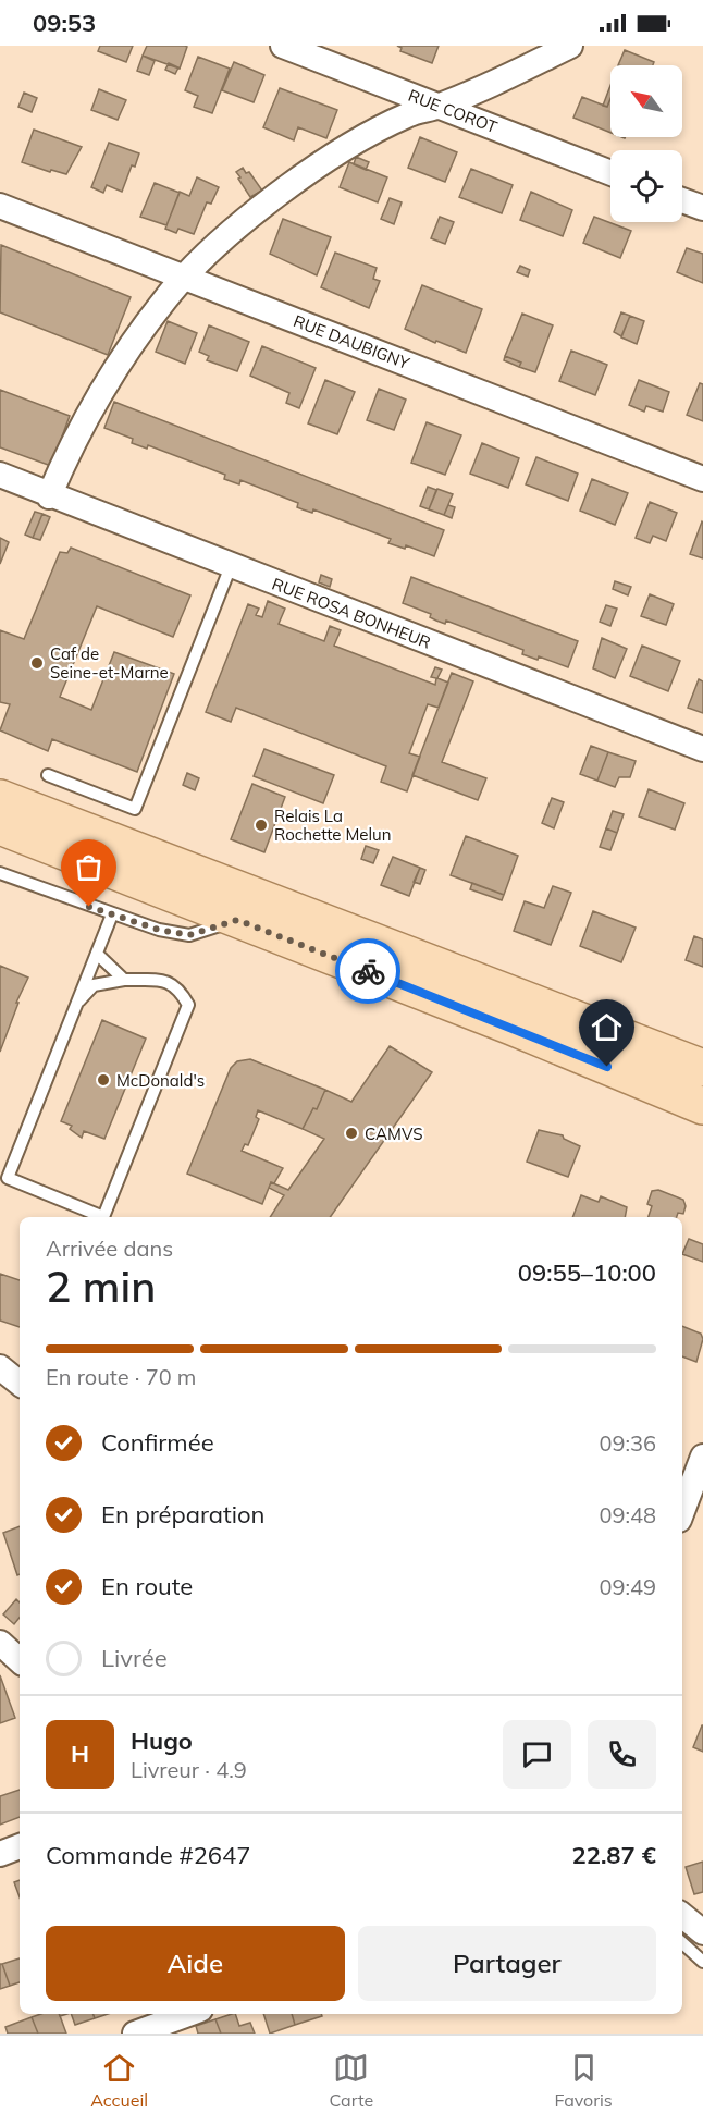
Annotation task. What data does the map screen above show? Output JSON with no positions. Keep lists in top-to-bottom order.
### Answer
{
  "streets": {
    "street": ["RUE COROT", "RUE DAUBIGNY", "RUE ROSA BONHEUR"]
  },
  "places": [
    "Caf de Seine-et-Marne",
    "Relais La Rochette Melun",
    "McDonald's",
    "CAMVS"
  ],
  "north": "top left",
  "page": {
    "status": "09:53",
    "heading": ["2 min", "Arrivée dans", "09:55–10:00"],
    "panel": [
      "Hugo",
      "Livreur · 4.9",
      "Commande #2647",
      "22.87 €"
    ],
    "bar": "En route · 70 m",
    "list": [
      ["Confirmée", "09:36"],
      ["En préparation", "09:48"],
      ["En route", "09:49"],
      "Livrée"
    ],
    "round": "H",
    "buttons": ["Aide", "Partager"],
    "tabs": ["Accueil", "Carte", "Favoris"]
  }
}
